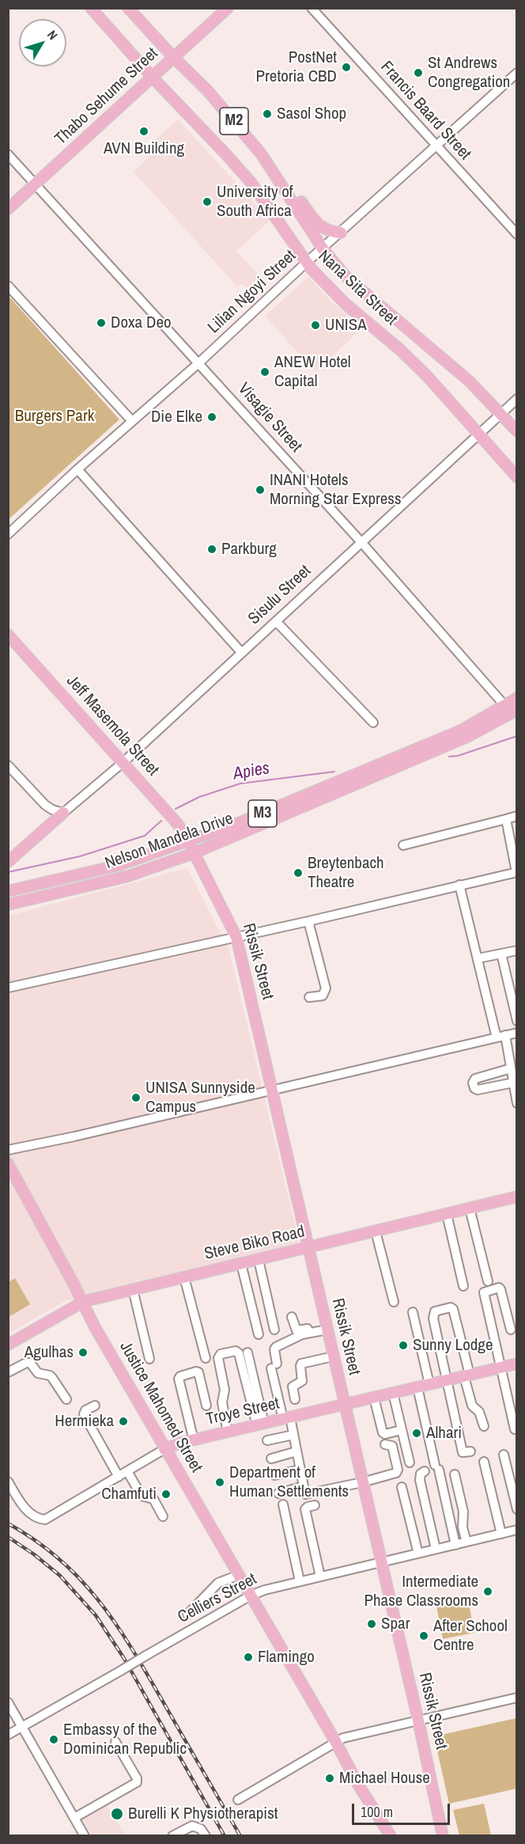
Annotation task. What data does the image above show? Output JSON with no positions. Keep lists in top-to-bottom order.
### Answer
{
  "streets": {
    "main road": [
      "Thabo Sehume Street",
      "M2",
      "Nana Sita Street",
      "Jeff Masemola Street",
      "M3",
      "Nelson Mandela Drive",
      "Rissik Street",
      "Steve Biko Road",
      "Justice Mahomed Street",
      "Troye Street"
    ],
    "street": [
      "Francis Baard Street",
      "Lilian Ngoyi Street",
      "Visagie Street",
      "Sisulu Street",
      "Celliers Street"
    ]
  },
  "crossings": [
    ["Thabo Sehume Street", "Nana Sita Street"],
    ["Thabo Sehume Street", "Visagie Street"],
    ["Francis Baard Street", "Lilian Ngoyi Street"],
    ["Nana Sita Street", "Lilian Ngoyi Street"],
    ["Nana Sita Street", "Sisulu Street"],
    ["Lilian Ngoyi Street", "Visagie Street"],
    ["Visagie Street", "Sisulu Street"],
    ["Visagie Street", "Nelson Mandela Drive"],
    ["Sisulu Street", "Jeff Masemola Street"],
    ["Jeff Masemola Street", "Nelson Mandela Drive"],
    ["Jeff Masemola Street", "Rissik Street"],
    ["Nelson Mandela Drive", "Rissik Street"],
    ["Rissik Street", "Steve Biko Road"],
    ["Rissik Street", "Troye Street"],
    ["Rissik Street", "Celliers Street"],
    ["Steve Biko Road", "Justice Mahomed Street"],
    ["Justice Mahomed Street", "Troye Street"],
    ["Justice Mahomed Street", "Celliers Street"]
  ],
  "water": ["Apies"],
  "parks": ["Burgers Park"],
  "places": [
    "PostNet Pretoria CBD",
    "St Andrews Congregation",
    "Sasol Shop",
    "AVN Building",
    "University of South Africa",
    "Doxa Deo",
    "UNISA",
    "ANEW Hotel Capital",
    "Die Elke",
    "INANI Hotels Morning Star Express",
    "Parkburg",
    "Breytenbach Theatre",
    "UNISA Sunnyside Campus",
    "Sunny Lodge",
    "Agulhas",
    "Hermieka",
    "Alhari",
    "Department of Human Settlements",
    "Chamfuti",
    "Intermediate Phase Classrooms",
    "Spar",
    "After School Centre",
    "Flamingo",
    "Embassy of the Dominican Republic",
    "Michael House",
    "Burelli K Physiotherapist"
  ],
  "scale_bar": "100 m",
  "north": "top right"
}
